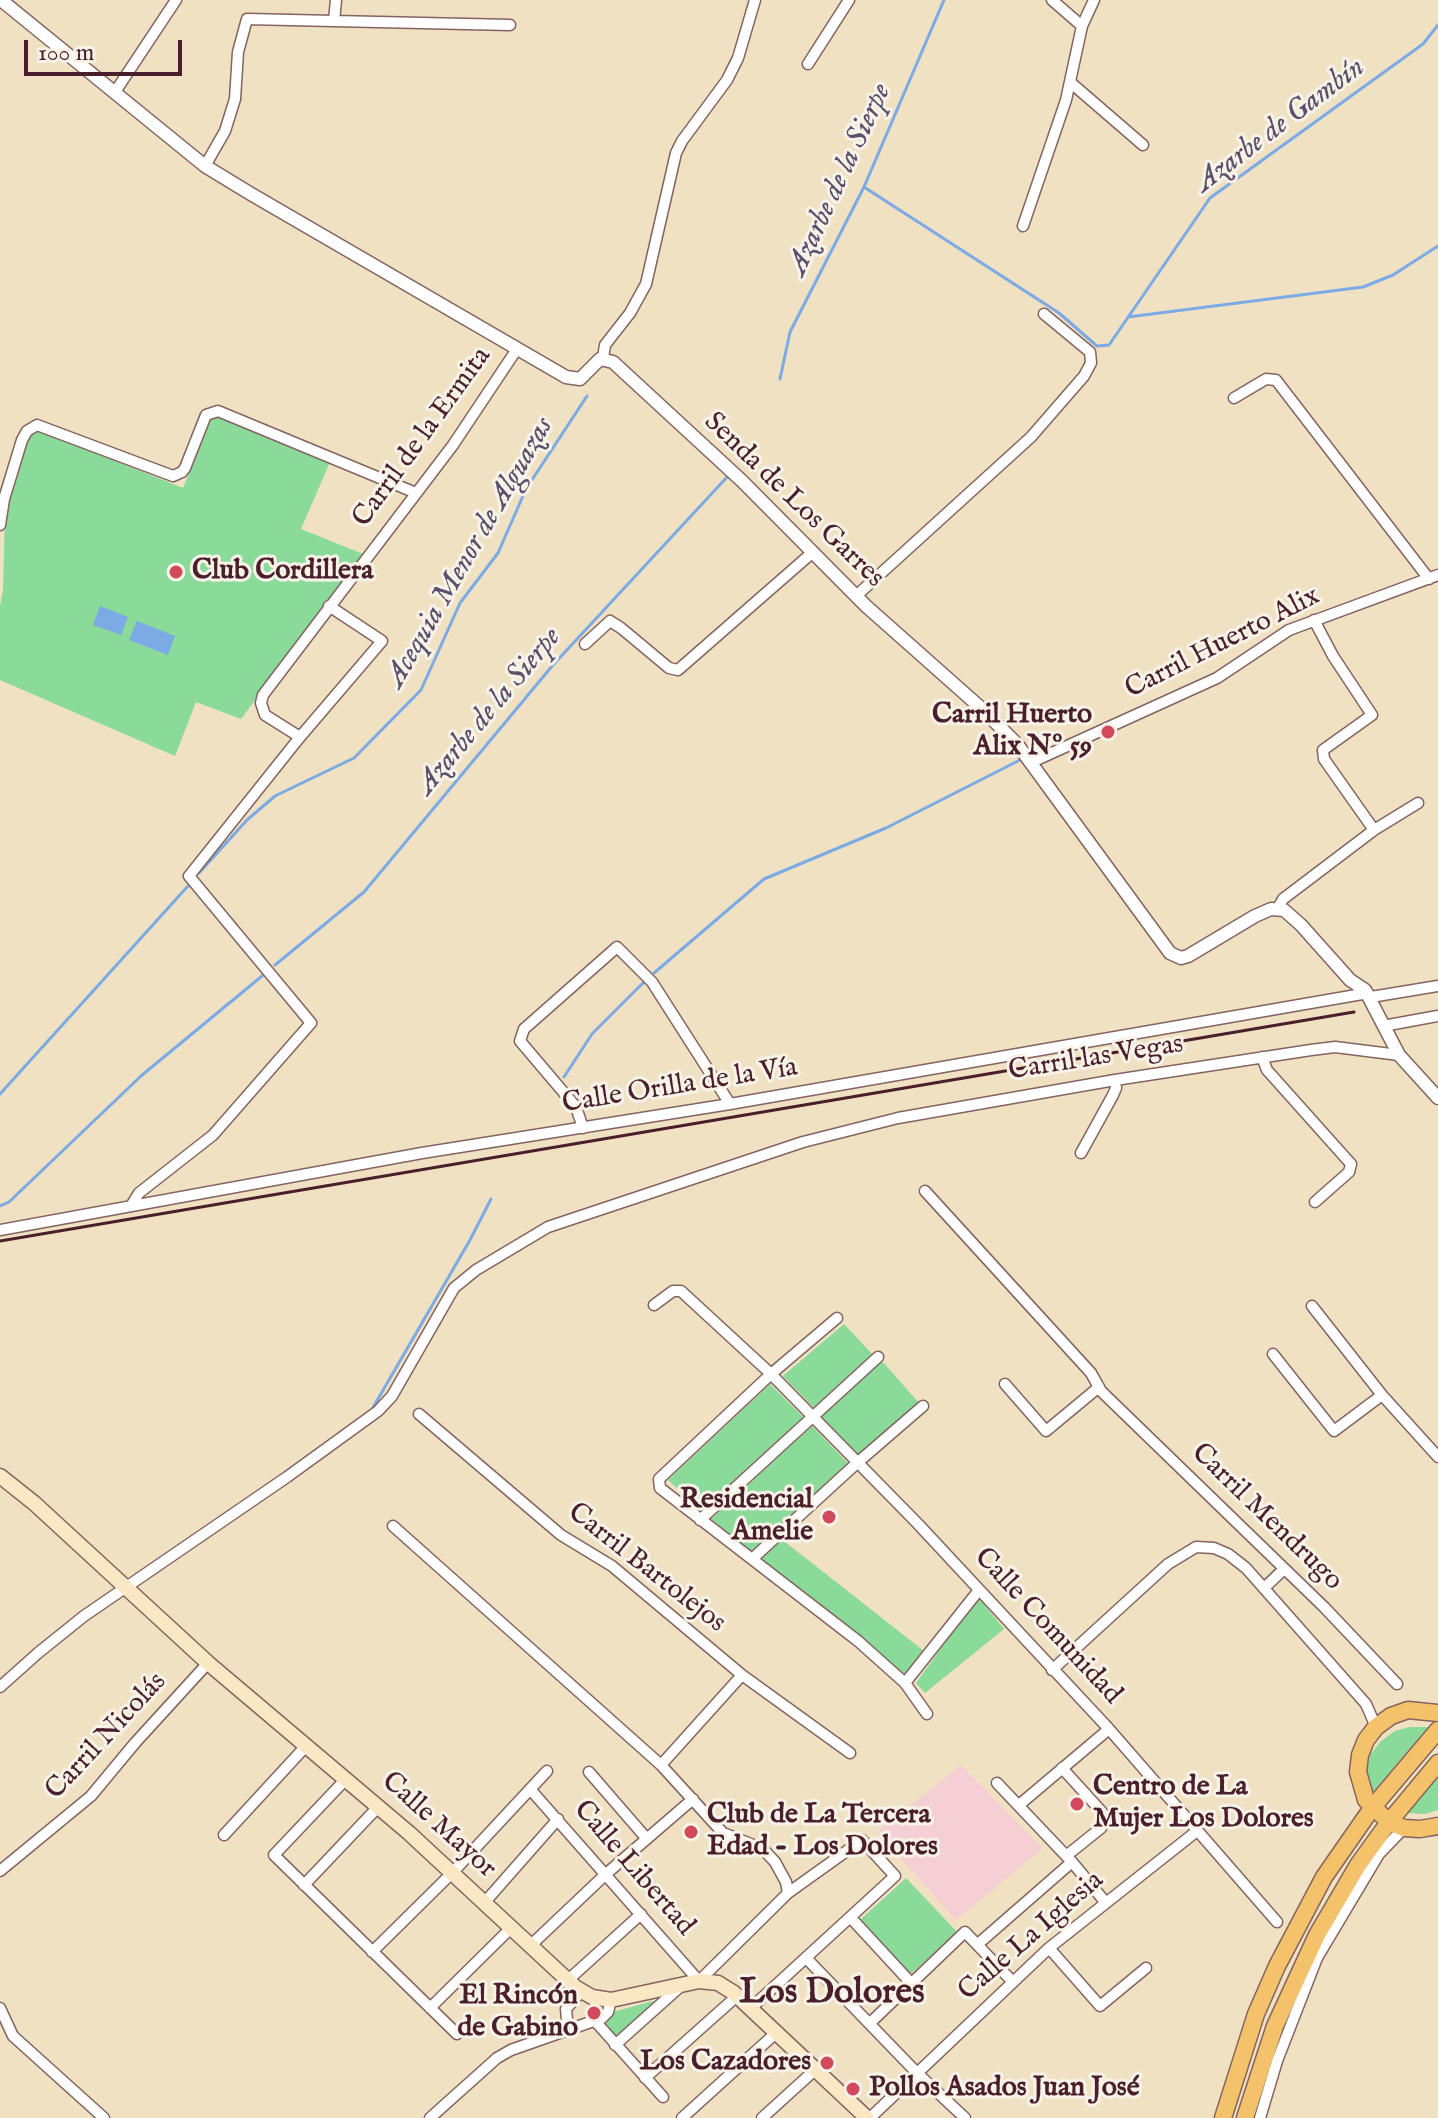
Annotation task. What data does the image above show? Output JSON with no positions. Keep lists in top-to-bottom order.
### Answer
{
  "streets": {
    "main road": ["Calle Mayor"],
    "street": [
      "Carril de la Ermita",
      "Senda de Los Garres",
      "Carril Huerto Alix",
      "Carril las Vegas",
      "Calle Orilla de la Vía",
      "Carril Mendrugo",
      "Carril Bartolejos",
      "Calle Comunidad",
      "Carril Nicolás",
      "Calle Libertad",
      "Calle La Iglesia"
    ]
  },
  "crossings": [
    ["Senda de Los Garres", "Carril Huerto Alix"],
    ["Carril las Vegas", "Calle Mayor"],
    ["Calle Comunidad", "Calle La Iglesia"],
    ["Carril Nicolás", "Calle Mayor"],
    ["Calle Mayor", "Calle Libertad"]
  ],
  "districts": ["Los Dolores"],
  "water": ["Azarbe de Gambín", "Azarbe de la Sierpe", "Acequia Menor de Alguazas"],
  "places": [
    "Club Cordillera",
    "Carril Huerto Alix Nº 59",
    "Residencial Amelie",
    "Centro de La Mujer Los Dolores",
    "Club de La Tercera Edad - Los Dolores",
    "El Rincón de Gabino",
    "Los Cazadores",
    "Pollos Asados Juan José"
  ],
  "scale_bar": "100 m"
}
